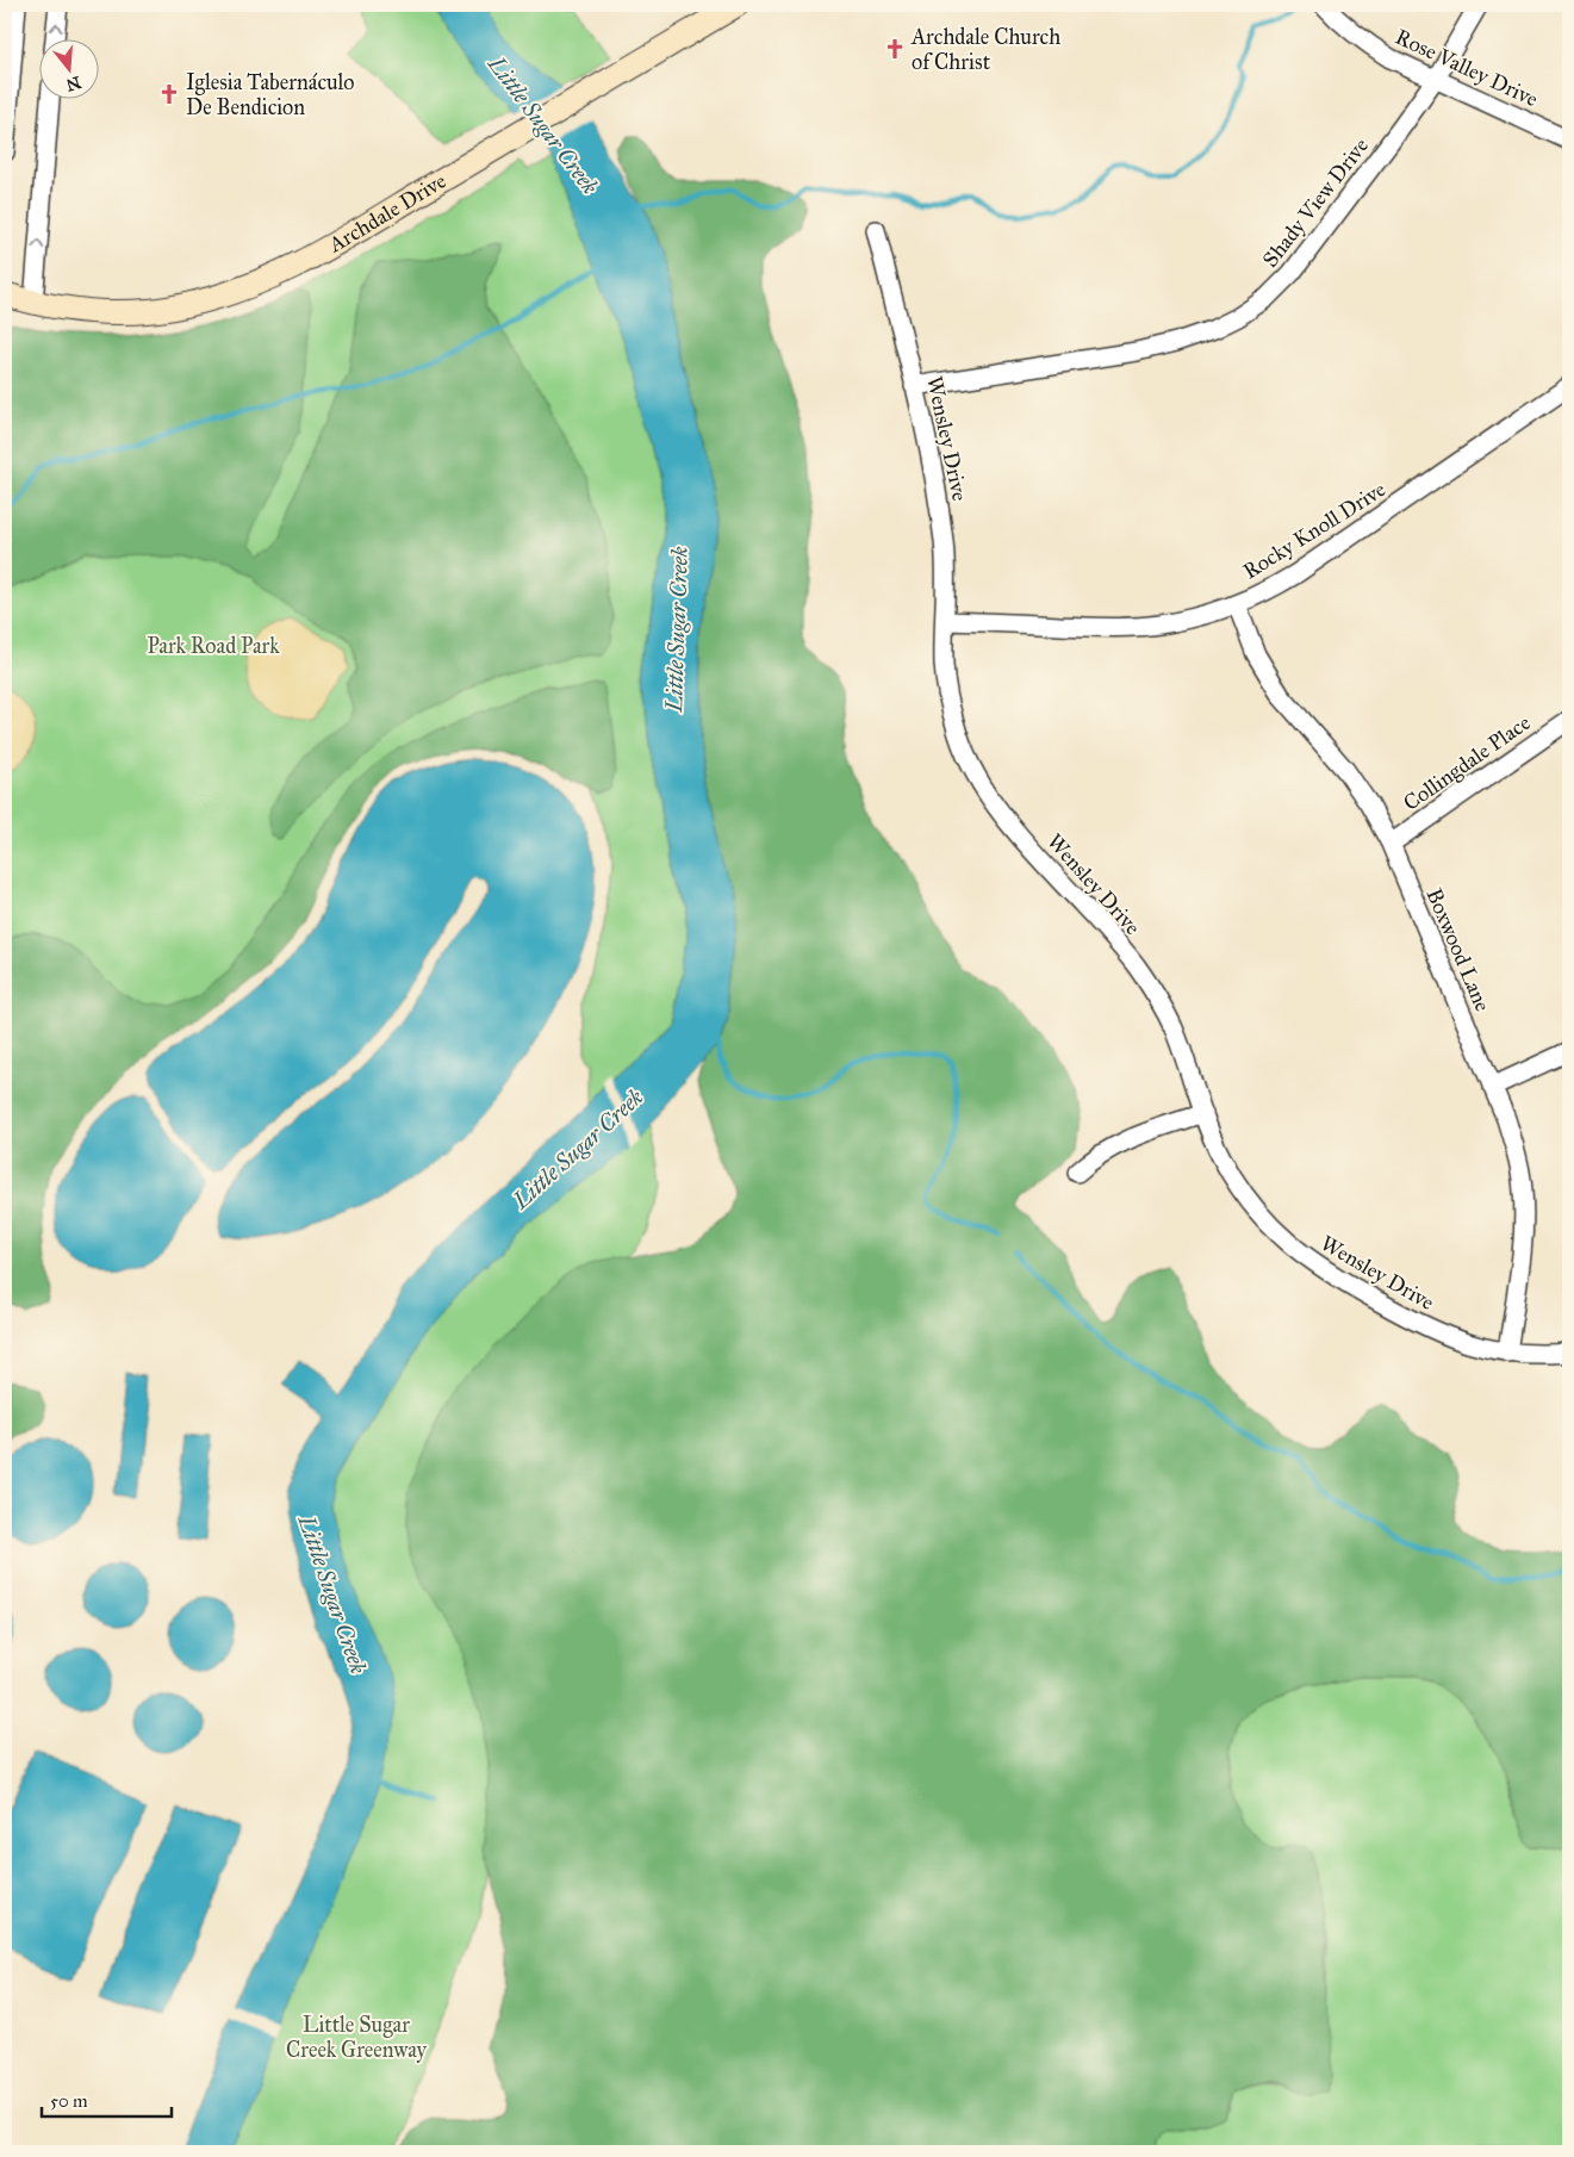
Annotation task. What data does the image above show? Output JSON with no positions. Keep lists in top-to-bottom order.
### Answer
{
  "streets": {
    "street": [
      "Rose Valley Drive",
      "Shady View Drive",
      "Archdale Drive",
      "Wensley Drive",
      "Rocky Knoll Drive",
      "Collingdale Place",
      "Boxwood Lane"
    ]
  },
  "crossings": [
    ["Rose Valley Drive", "Shady View Drive"],
    ["Shady View Drive", "Wensley Drive"],
    ["Wensley Drive", "Rocky Knoll Drive"],
    ["Wensley Drive", "Boxwood Lane"],
    ["Rocky Knoll Drive", "Boxwood Lane"],
    ["Collingdale Place", "Boxwood Lane"]
  ],
  "water": ["Little Sugar Creek"],
  "parks": ["Park Road Park", "Little Sugar Creek Greenway"],
  "places": {
    "church": ["Archdale Church of Christ", "Iglesia Tabernáculo De Bendicion"]
  },
  "scale_bar": "50 m",
  "north": "bottom"
}
